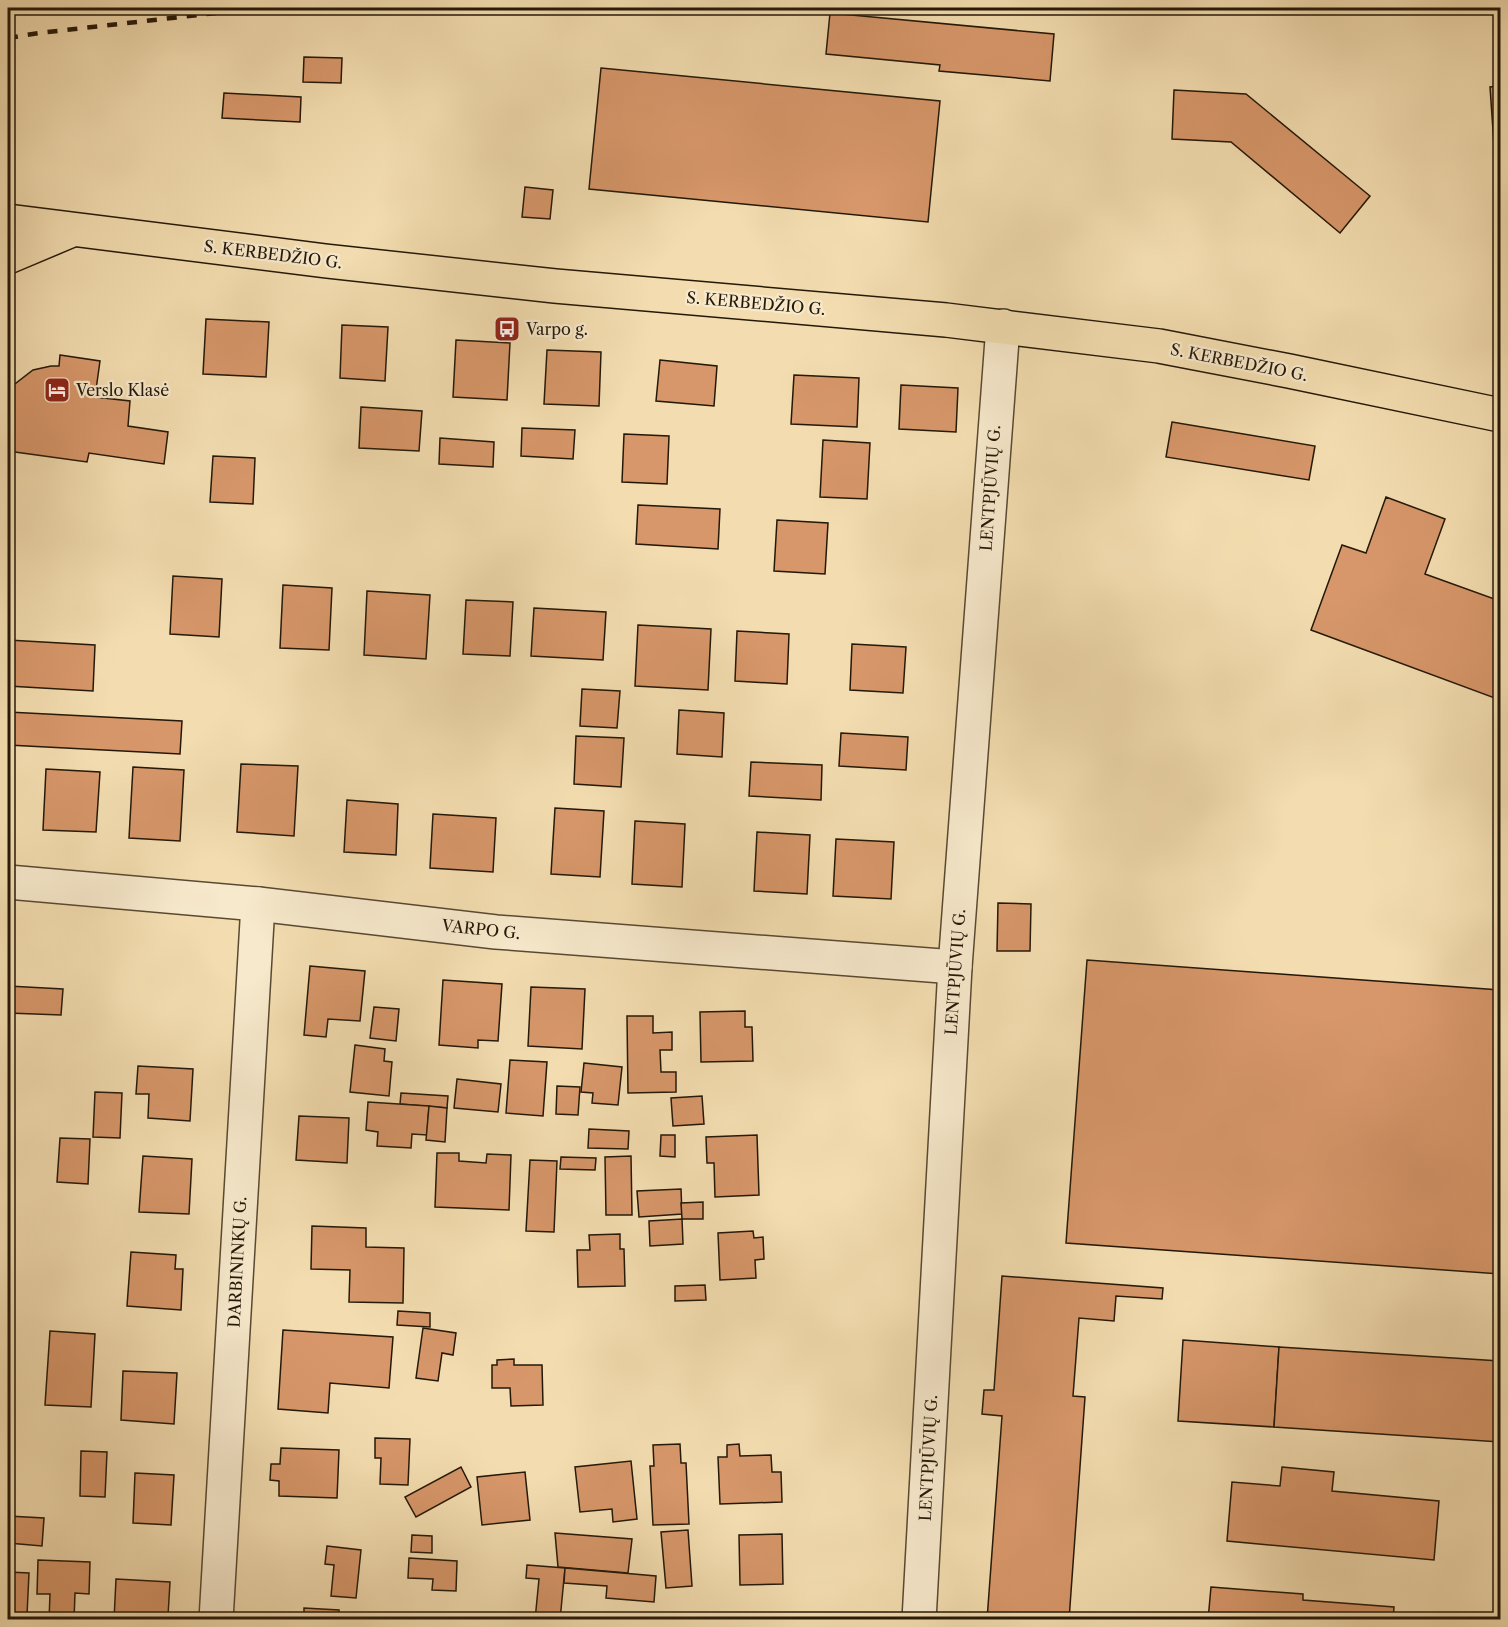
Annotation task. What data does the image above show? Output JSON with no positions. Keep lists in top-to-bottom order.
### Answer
{
  "streets": {
    "main road": ["S. KERBEDŽIO G."],
    "street": ["LENTPJŪVIŲ G.", "VARPO G.", "DARBININKŲ G."]
  },
  "crossings": [
    ["S. KERBEDŽIO G.", "LENTPJŪVIŲ G."],
    ["LENTPJŪVIŲ G.", "VARPO G."],
    ["VARPO G.", "DARBININKŲ G."]
  ],
  "places": {
    "bus stop": ["Varpo g."],
    "hotel": ["Verslo Klasė"]
  }
}
